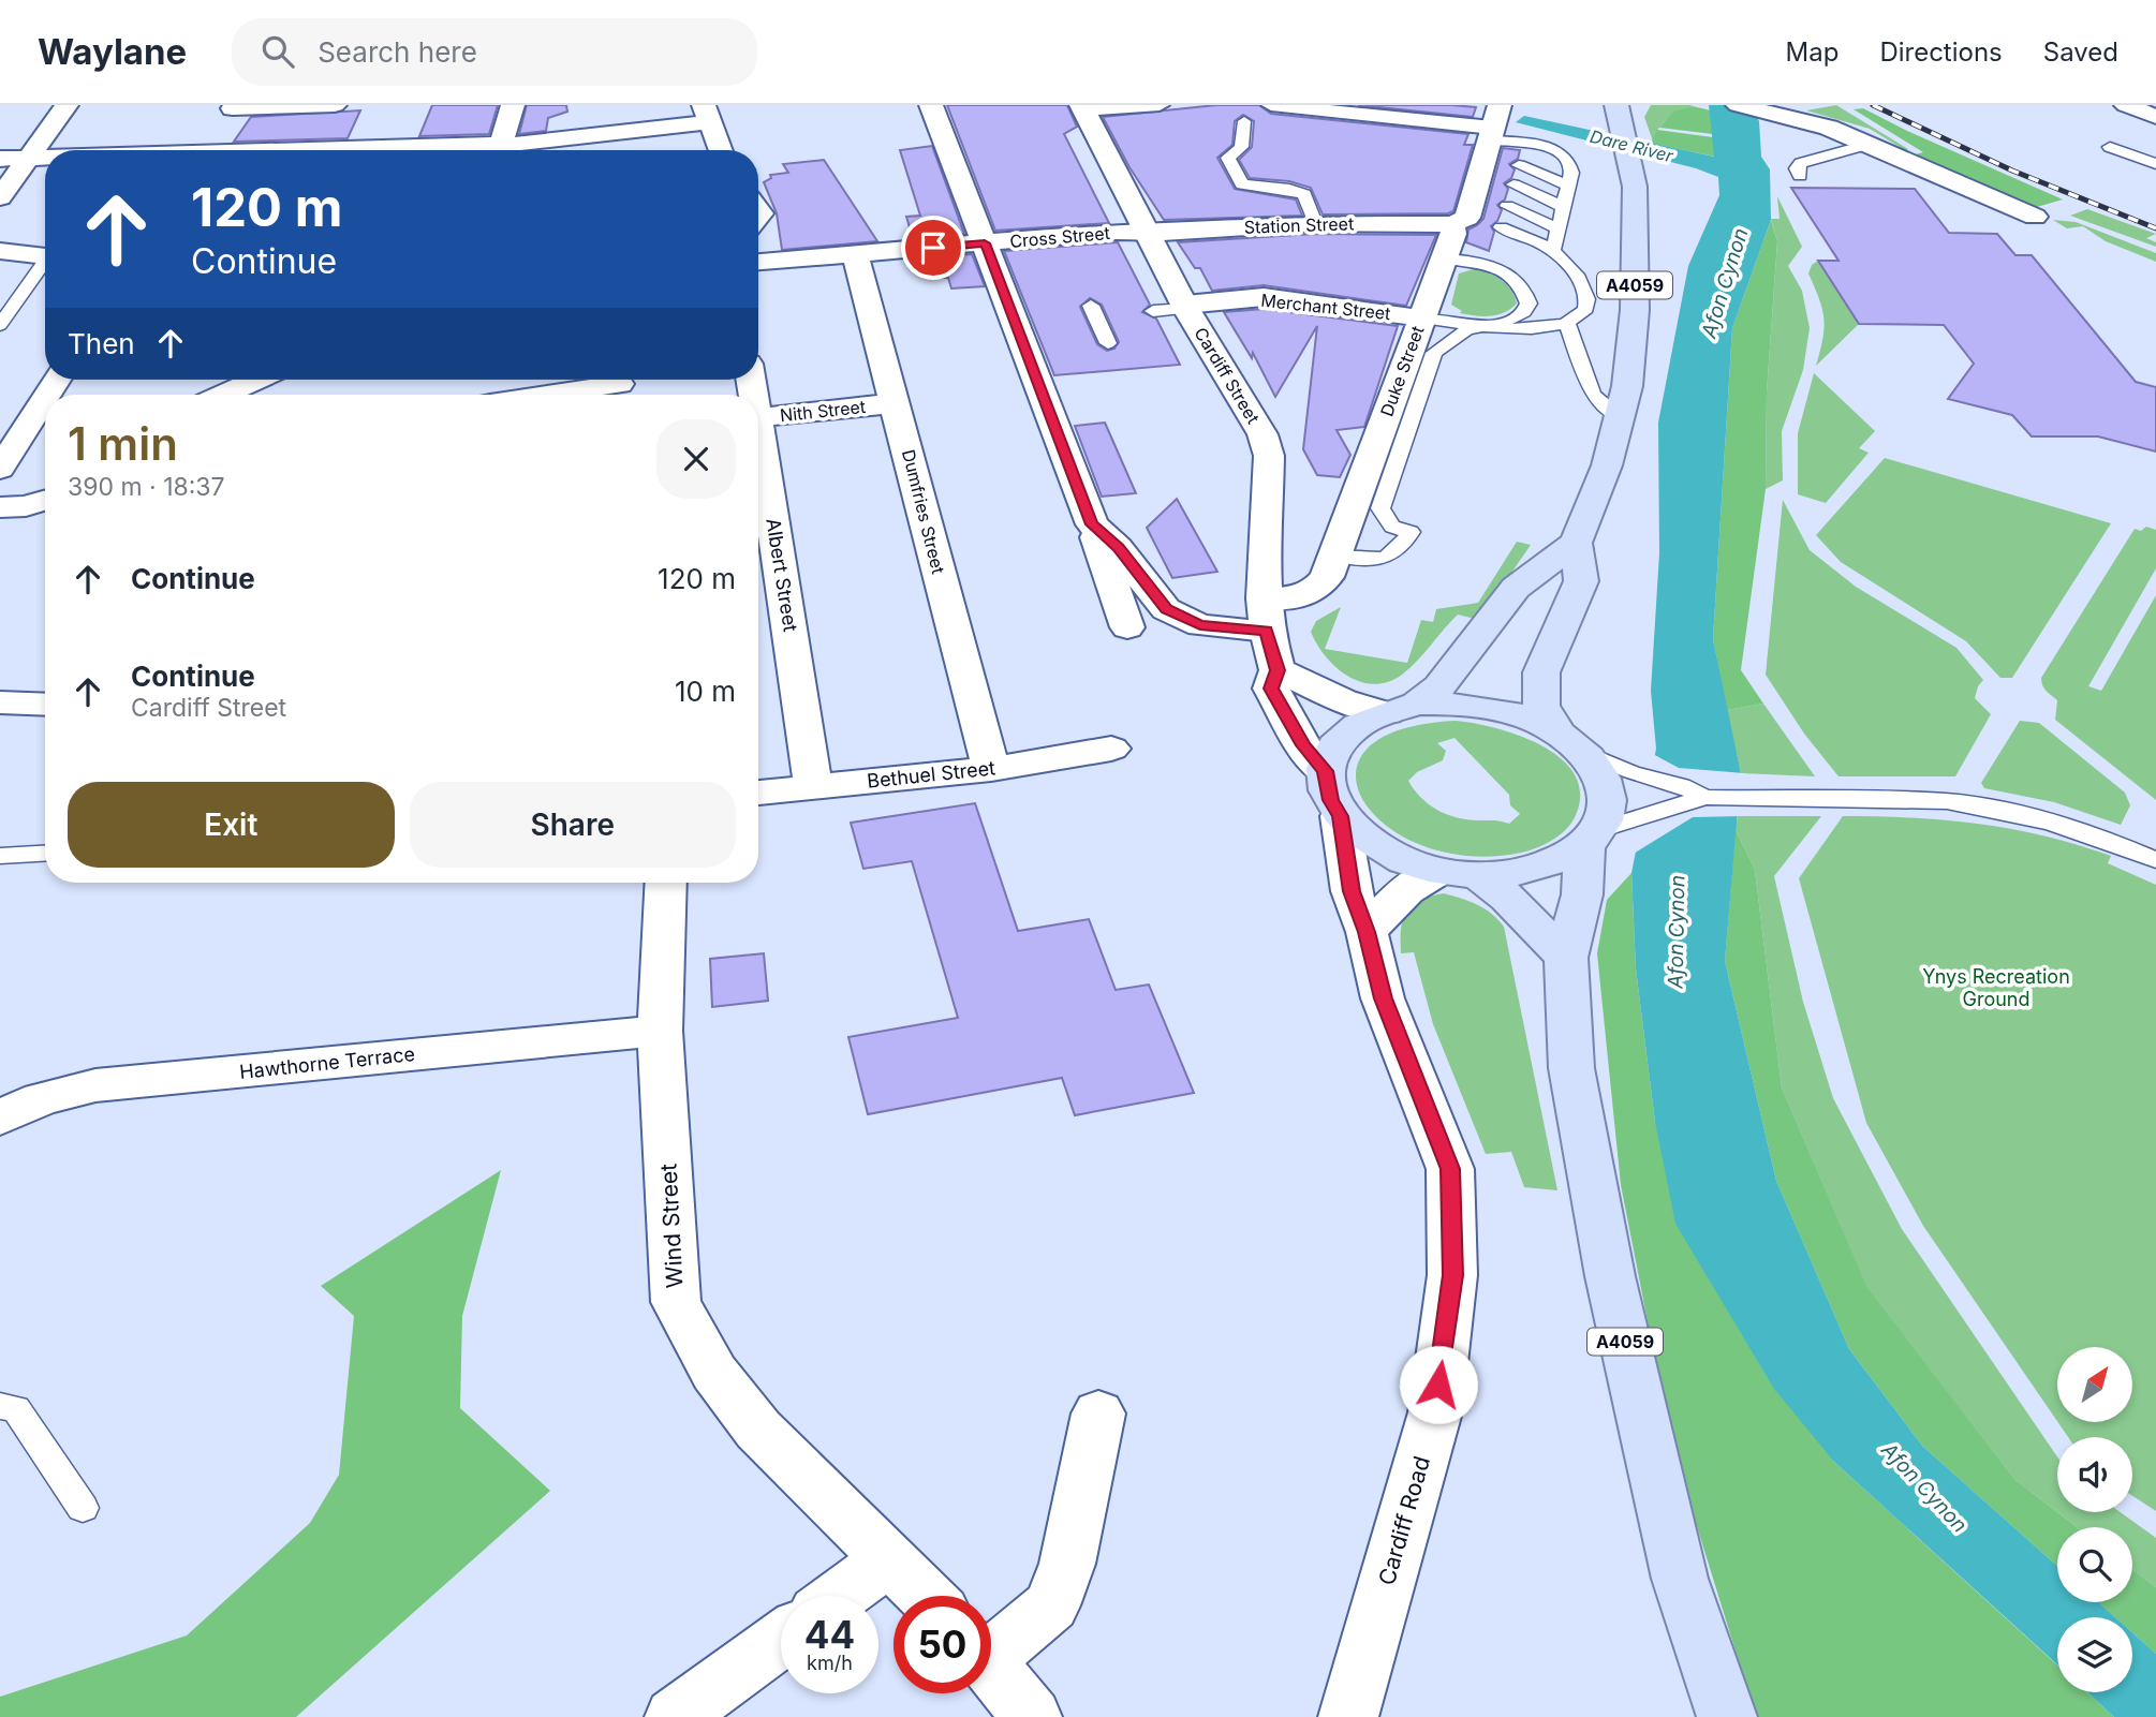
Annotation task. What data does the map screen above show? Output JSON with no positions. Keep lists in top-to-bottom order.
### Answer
{
  "streets": {
    "main road": ["A4059"],
    "street": [
      "Station Street",
      "Cross Street",
      "Merchant Street",
      "Duke Street",
      "Cardiff Street",
      "Nith Street",
      "Dumfries Street",
      "Albert Street",
      "Bethuel Street",
      "Hawthorne Terrace",
      "Wind Street",
      "Cardiff Road"
    ]
  },
  "crossings": [
    ["Station Street", "Cross Street"],
    ["Station Street", "Duke Street"],
    ["Station Street", "Cardiff Street"],
    ["Cross Street", "Cardiff Street"],
    ["Cross Street", "Dumfries Street"],
    ["A4059", "Cardiff Street"],
    ["A4059", "Cardiff Road"],
    ["Merchant Street", "Duke Street"],
    ["Merchant Street", "Cardiff Street"],
    ["Duke Street", "Cardiff Street"],
    ["Cardiff Street", "Cardiff Road"],
    ["Nith Street", "Dumfries Street"],
    ["Dumfries Street", "Bethuel Street"],
    ["Albert Street", "Bethuel Street"],
    ["Hawthorne Terrace", "Wind Street"]
  ],
  "water": ["Dare River", "Afon Cynon"],
  "parks": ["Ynys Recreation Ground"],
  "north": "top right",
  "page": {
    "header": "Waylane",
    "search": "Search here",
    "nav": ["Map", "Directions", "Saved"],
    "turn": ["120 m", "Continue"],
    "then": "Then",
    "heading": ["1 min", "390 m · 18:37"],
    "list": [
      {
        "name": "Continue",
        "value": "120 m"
      },
      {
        "name": "Continue",
        "note": "Cardiff Street",
        "value": "10 m"
      }
    ],
    "buttons": ["Exit", "Share"],
    "speed": "44 km/h",
    "limit": "50"
  }
}
